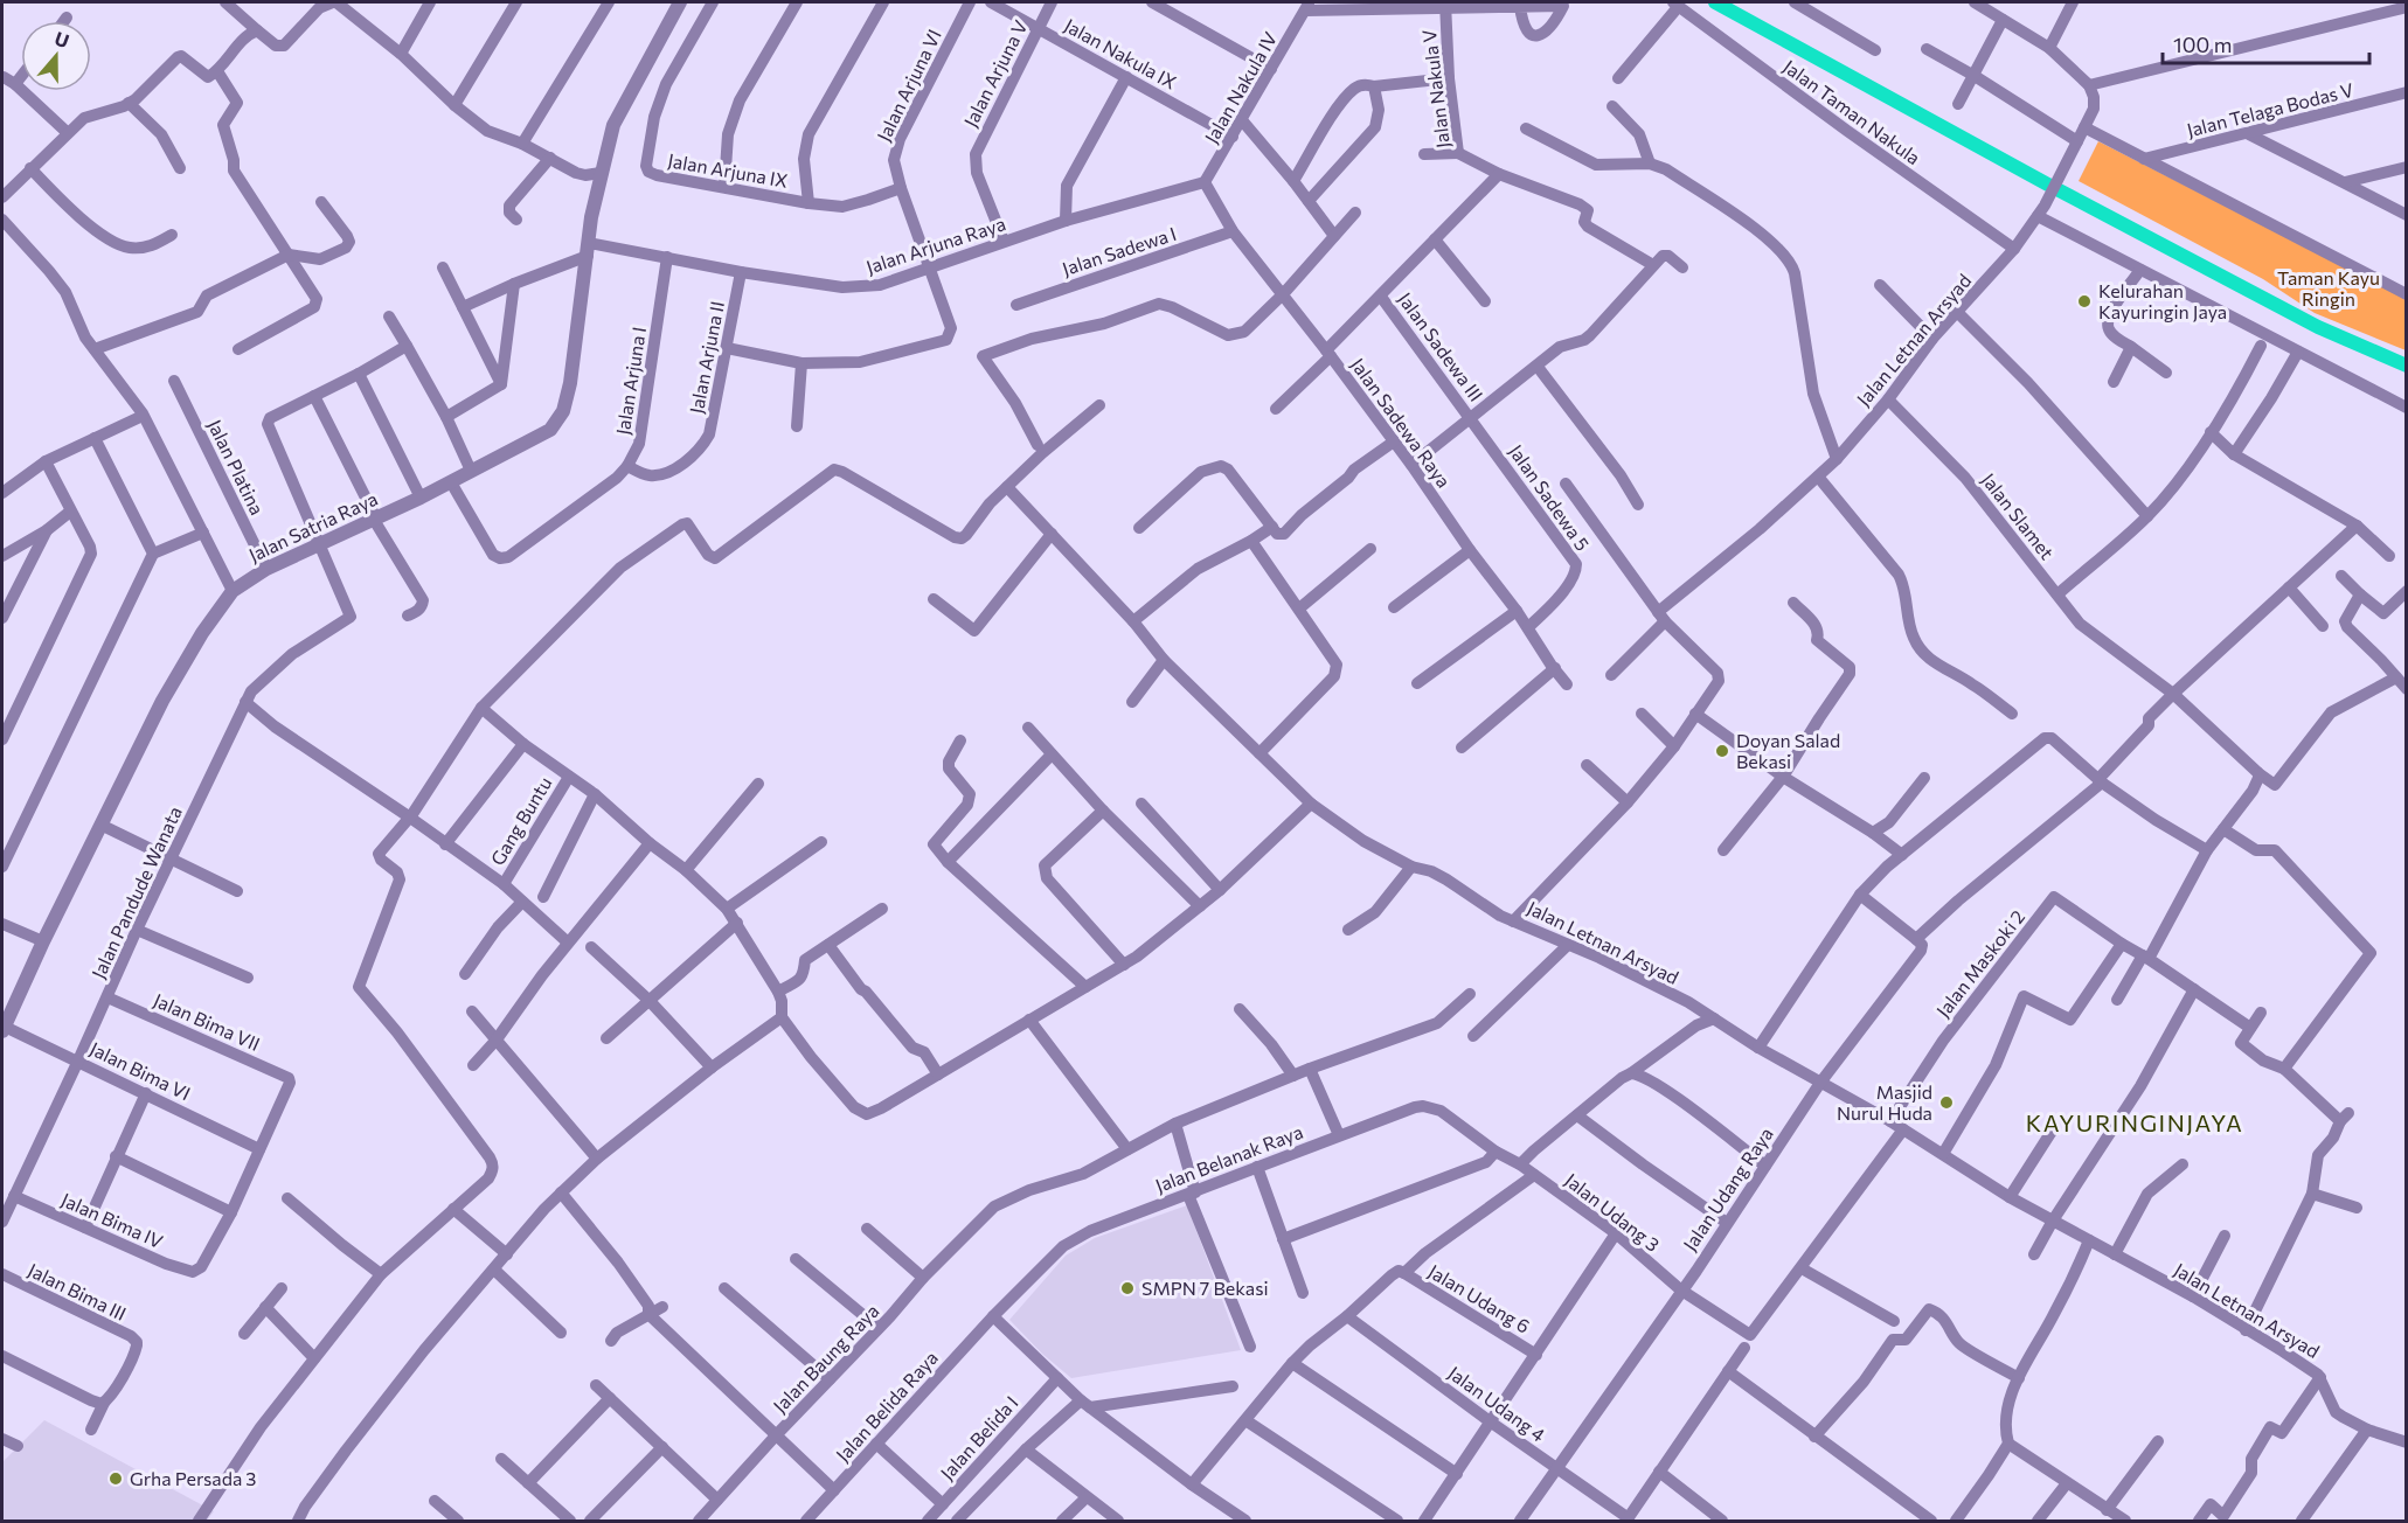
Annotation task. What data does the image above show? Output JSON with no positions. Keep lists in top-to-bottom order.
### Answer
{
  "streets": {
    "street": [
      "Jalan Nakula IX",
      "Jalan Arjuna V",
      "Jalan Arjuna VI",
      "Jalan Nakula IV",
      "Jalan Nakula V",
      "Jalan Telaga Bodas V",
      "Jalan Taman Nakula",
      "Jalan Arjuna IX",
      "Jalan Arjuna Raya",
      "Jalan Sadewa I",
      "Jalan Letnan Arsyad",
      "Jalan Sadewa III",
      "Jalan Arjuna II",
      "Jalan Arjuna I",
      "Jalan Sadewa Raya",
      "Jalan Platina",
      "Jalan Sadewa 5",
      "Jalan Slamet",
      "Jalan Satria Raya",
      "Gang Buntu",
      "Jalan Pandude Wanata",
      "Jalan Maskoki 2",
      "Jalan Bima VII",
      "Jalan Bima VI",
      "Jalan Belanak Raya",
      "Jalan Udang Raya",
      "Jalan Udang 3",
      "Jalan Bima IV",
      "Jalan Bima III",
      "Jalan Udang 6",
      "Jalan Baung Raya",
      "Jalan Udang 4",
      "Jalan Belida Raya",
      "Jalan Belida I"
    ]
  },
  "crossings": [
    ["Jalan Nakula IX", "Jalan Arjuna V"],
    ["Jalan Nakula IX", "Jalan Nakula IV"],
    ["Jalan Arjuna V", "Jalan Arjuna Raya"],
    ["Jalan Arjuna VI", "Jalan Arjuna IX"],
    ["Jalan Arjuna VI", "Jalan Arjuna Raya"],
    ["Jalan Nakula IV", "Jalan Arjuna Raya"],
    ["Jalan Nakula IV", "Jalan Sadewa Raya"],
    ["Jalan Nakula V", "Jalan Sadewa III"],
    ["Jalan Taman Nakula", "Jalan Letnan Arsyad"],
    ["Jalan Arjuna Raya", "Jalan Arjuna II"],
    ["Jalan Arjuna Raya", "Jalan Arjuna I"],
    ["Jalan Arjuna Raya", "Jalan Sadewa Raya"],
    ["Jalan Arjuna Raya", "Jalan Satria Raya"],
    ["Jalan Sadewa I", "Jalan Sadewa Raya"],
    ["Jalan Letnan Arsyad", "Jalan Slamet"],
    ["Jalan Letnan Arsyad", "Jalan Maskoki 2"],
    ["Jalan Letnan Arsyad", "Jalan Udang Raya"],
    ["Jalan Sadewa III", "Jalan Sadewa Raya"],
    ["Jalan Sadewa III", "Jalan Sadewa 5"],
    ["Jalan Arjuna II", "Jalan Arjuna I"],
    ["Jalan Arjuna I", "Jalan Satria Raya"],
    ["Jalan Sadewa Raya", "Jalan Sadewa 5"],
    ["Jalan Platina", "Jalan Satria Raya"],
    ["Jalan Satria Raya", "Jalan Pandude Wanata"],
    ["Jalan Satria Raya", "Jalan Bima VI"],
    ["Jalan Pandude Wanata", "Jalan Bima VII"],
    ["Jalan Pandude Wanata", "Jalan Bima VI"],
    ["Jalan Pandude Wanata", "Jalan Bima IV"],
    ["Jalan Bima VII", "Jalan Bima VI"],
    ["Jalan Belanak Raya", "Jalan Udang 3"],
    ["Jalan Belanak Raya", "Jalan Belida Raya"],
    ["Jalan Udang Raya", "Jalan Udang 3"],
    ["Jalan Udang Raya", "Jalan Udang 4"]
  ],
  "districts": ["KAYURINGINJAYA"],
  "parks": ["Taman Kayu Ringin"],
  "places": [
    "Kelurahan Kayuringin Jaya",
    "Doyan Salad Bekasi",
    "Masjid Nurul Huda",
    "SMPN 7 Bekasi",
    "Grha Persada 3"
  ],
  "scale_bar": "100 m",
  "north": "top"
}
